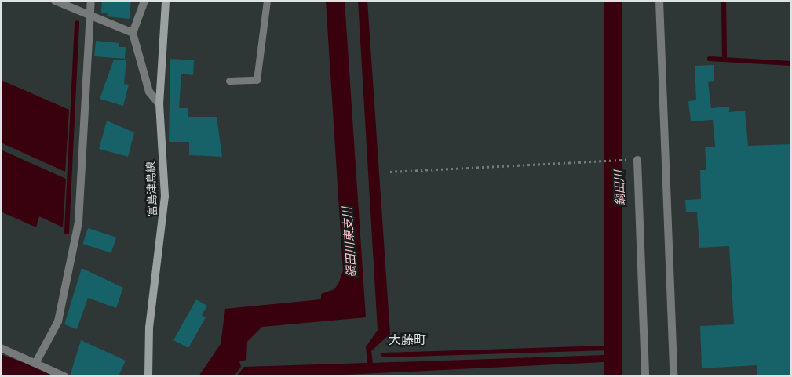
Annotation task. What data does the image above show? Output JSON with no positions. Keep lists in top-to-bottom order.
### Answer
{
  "streets": {
    "main road": ["富島津島線"]
  },
  "districts": ["大藤町"],
  "water": ["鍋田川", "鍋田川東支川"]
}
